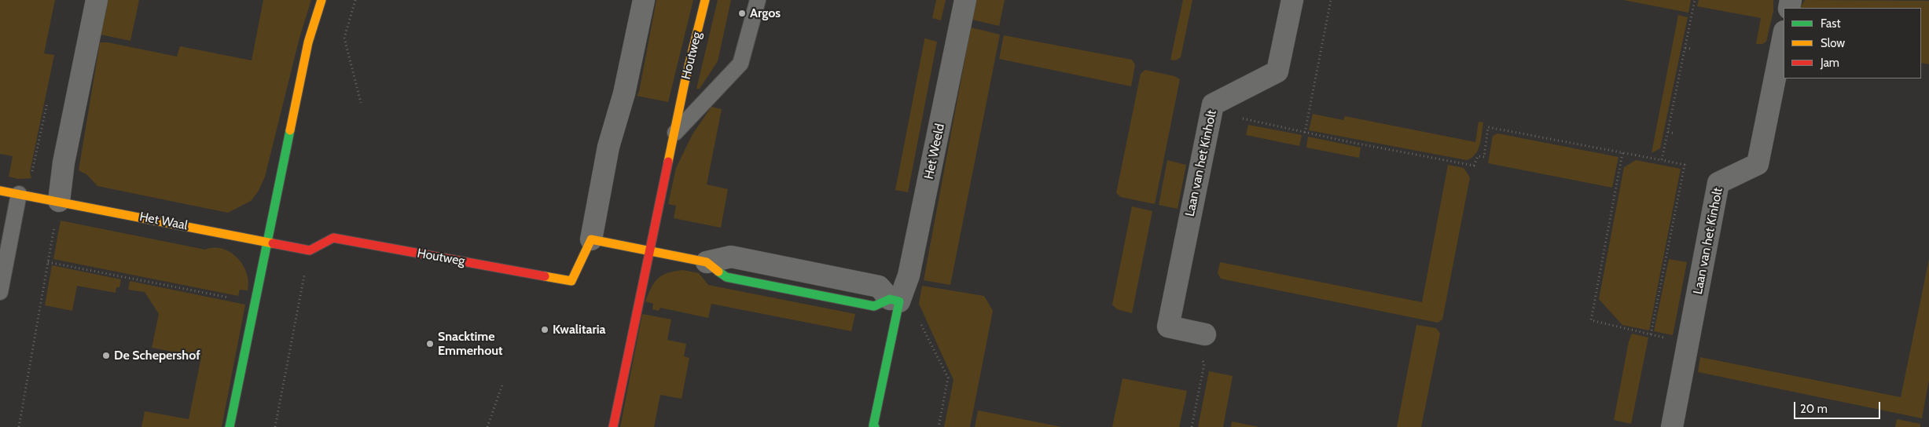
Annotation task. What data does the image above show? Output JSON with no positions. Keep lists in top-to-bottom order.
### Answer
{
  "streets": {
    "street": [
      "Houtweg",
      "Het Weeld",
      "Laan van het Kinholt",
      "Het Waal"
    ]
  },
  "places": [
    "Argos",
    "Kwalitaria",
    "Snacktime Emmerhout",
    "De Schepershof"
  ],
  "legend": ["Fast", "Slow", "Jam"],
  "scale_bar": "20 m"
}
